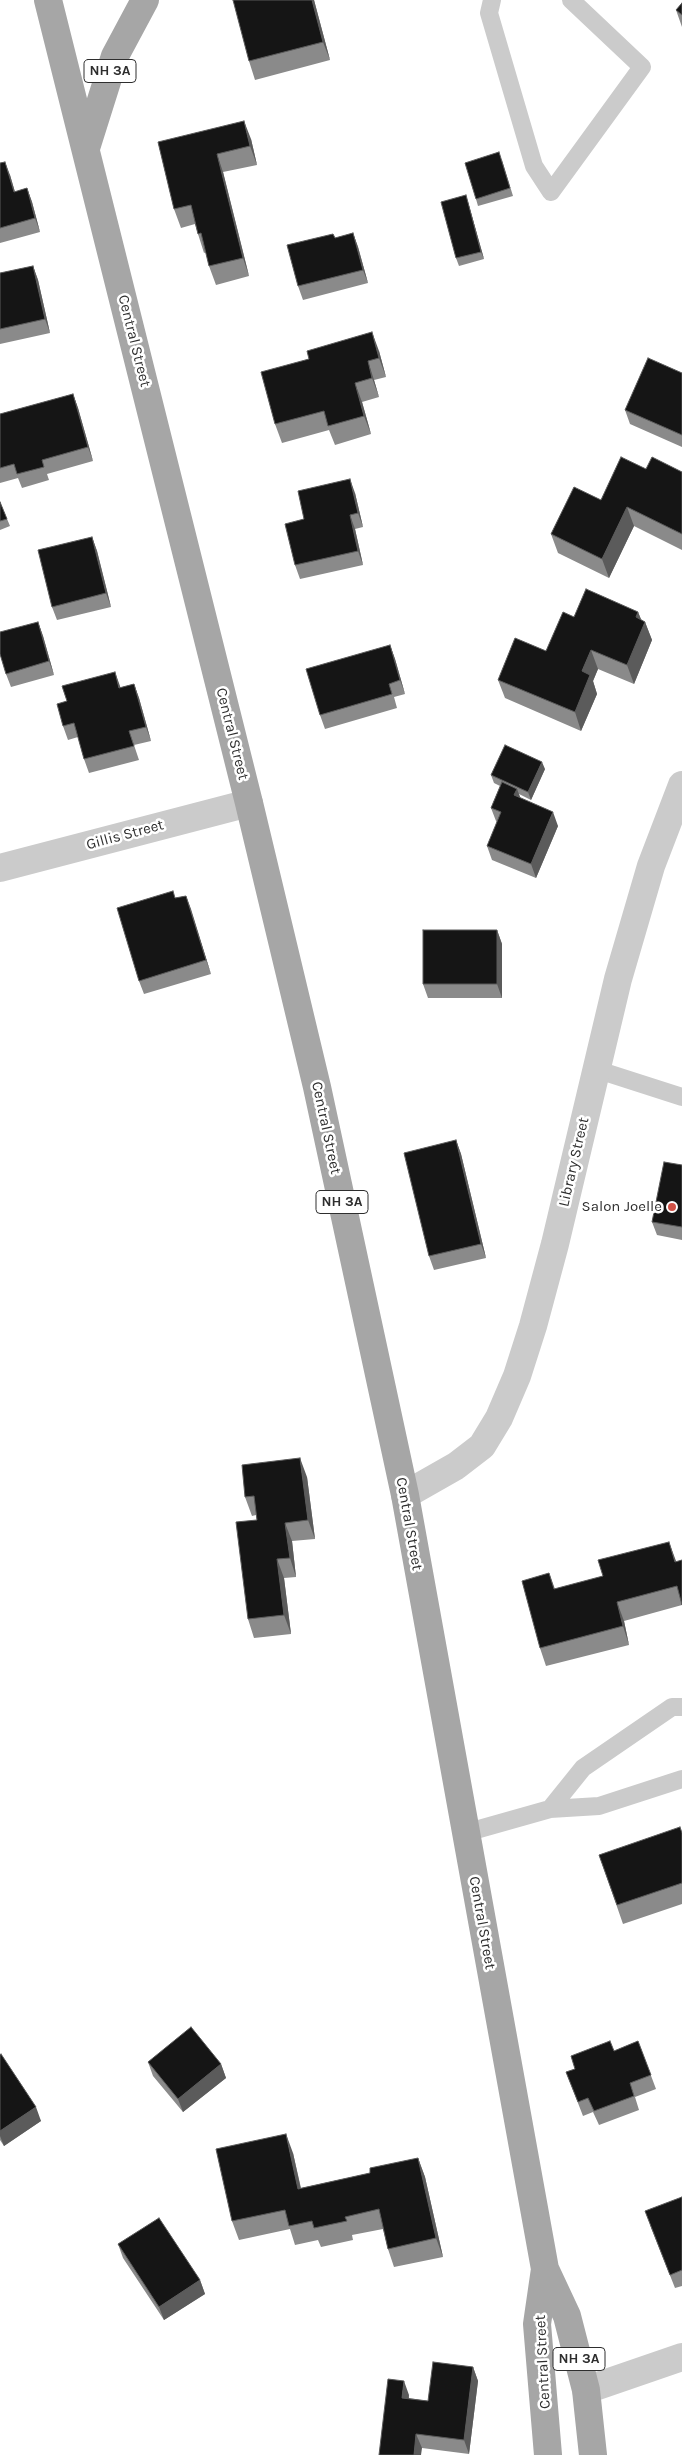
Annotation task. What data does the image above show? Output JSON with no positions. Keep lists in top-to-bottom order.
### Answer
{
  "streets": {
    "main road": ["NH 3A", "Central Street"],
    "street": ["Gillis Street", "Library Street"]
  },
  "crossings": [
    ["NH 3A", "Central Street"],
    ["Central Street", "Gillis Street"],
    ["Central Street", "Library Street"]
  ],
  "places": ["Salon Joelle"]
}
